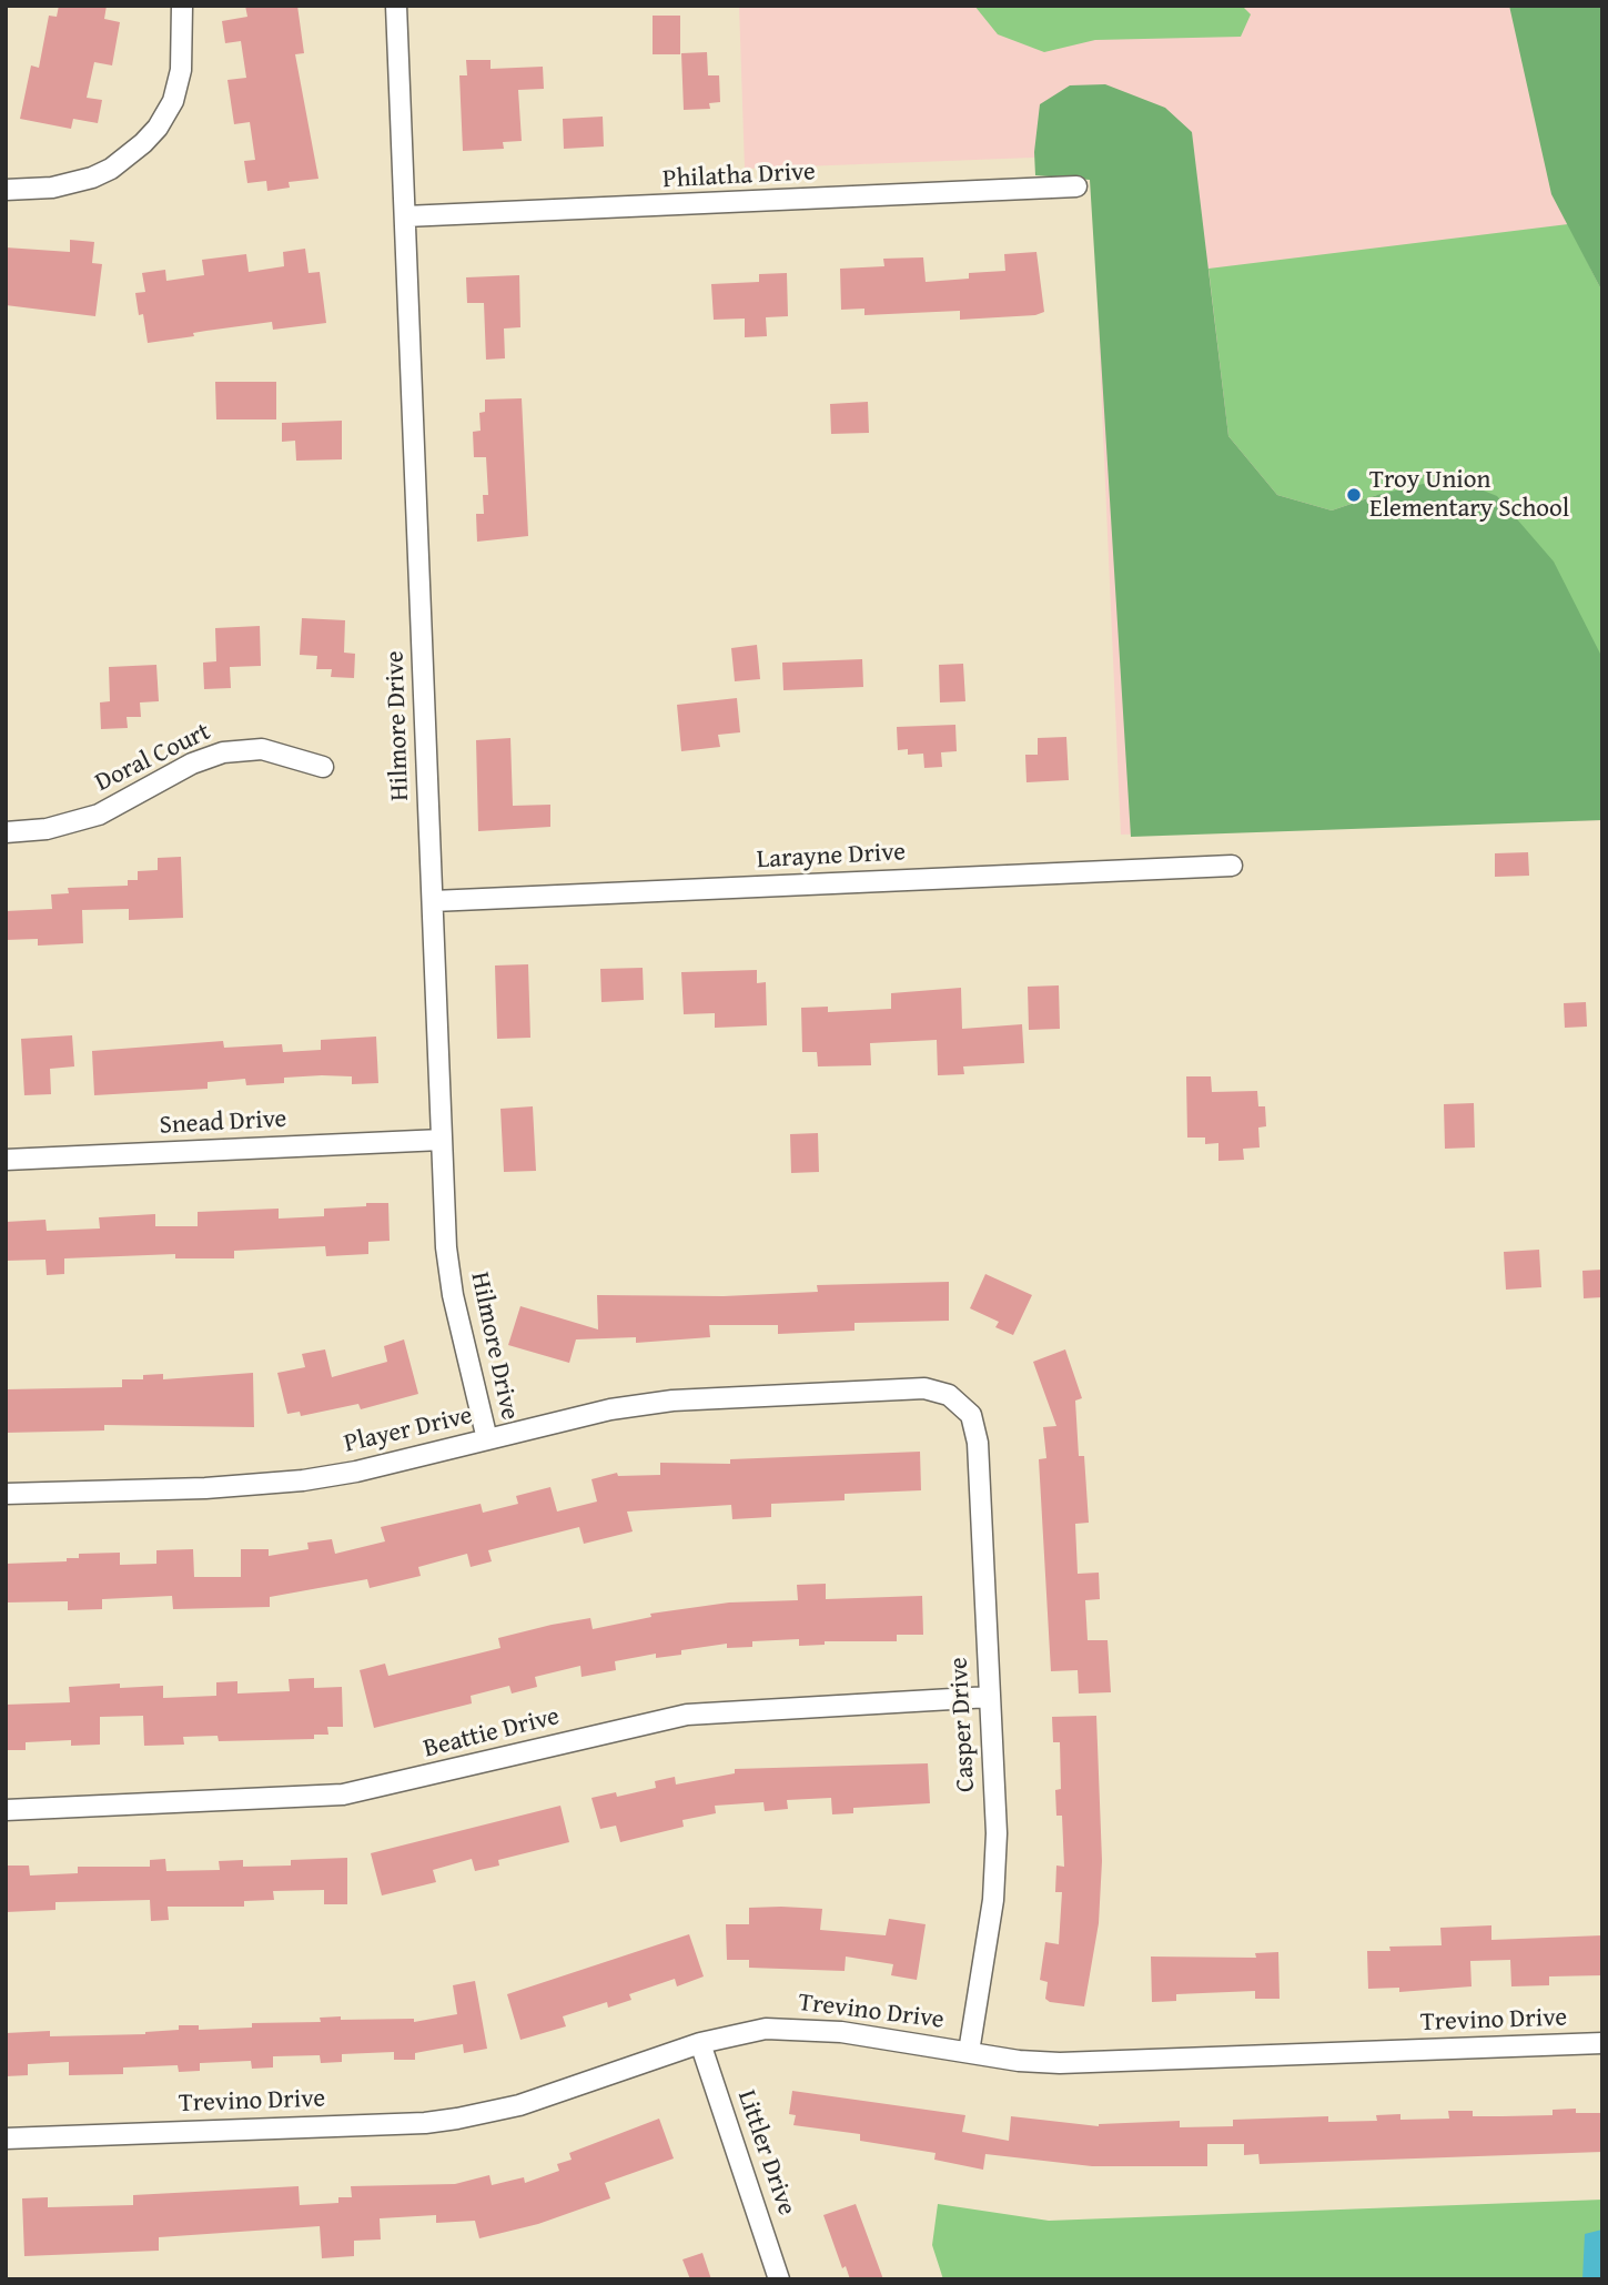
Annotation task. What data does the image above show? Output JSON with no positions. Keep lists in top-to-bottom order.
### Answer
{
  "streets": {
    "street": [
      "Philatha Drive",
      "Hilmore Drive",
      "Doral Court",
      "Larayne Drive",
      "Snead Drive",
      "Player Drive",
      "Casper Drive",
      "Beattie Drive",
      "Trevino Drive",
      "Littler Drive"
    ]
  },
  "crossings": [
    ["Philatha Drive", "Hilmore Drive"],
    ["Hilmore Drive", "Larayne Drive"],
    ["Hilmore Drive", "Snead Drive"],
    ["Hilmore Drive", "Player Drive"],
    ["Player Drive", "Casper Drive"],
    ["Casper Drive", "Beattie Drive"],
    ["Casper Drive", "Trevino Drive"],
    ["Trevino Drive", "Littler Drive"]
  ],
  "places": ["Troy Union Elementary School"]
}
